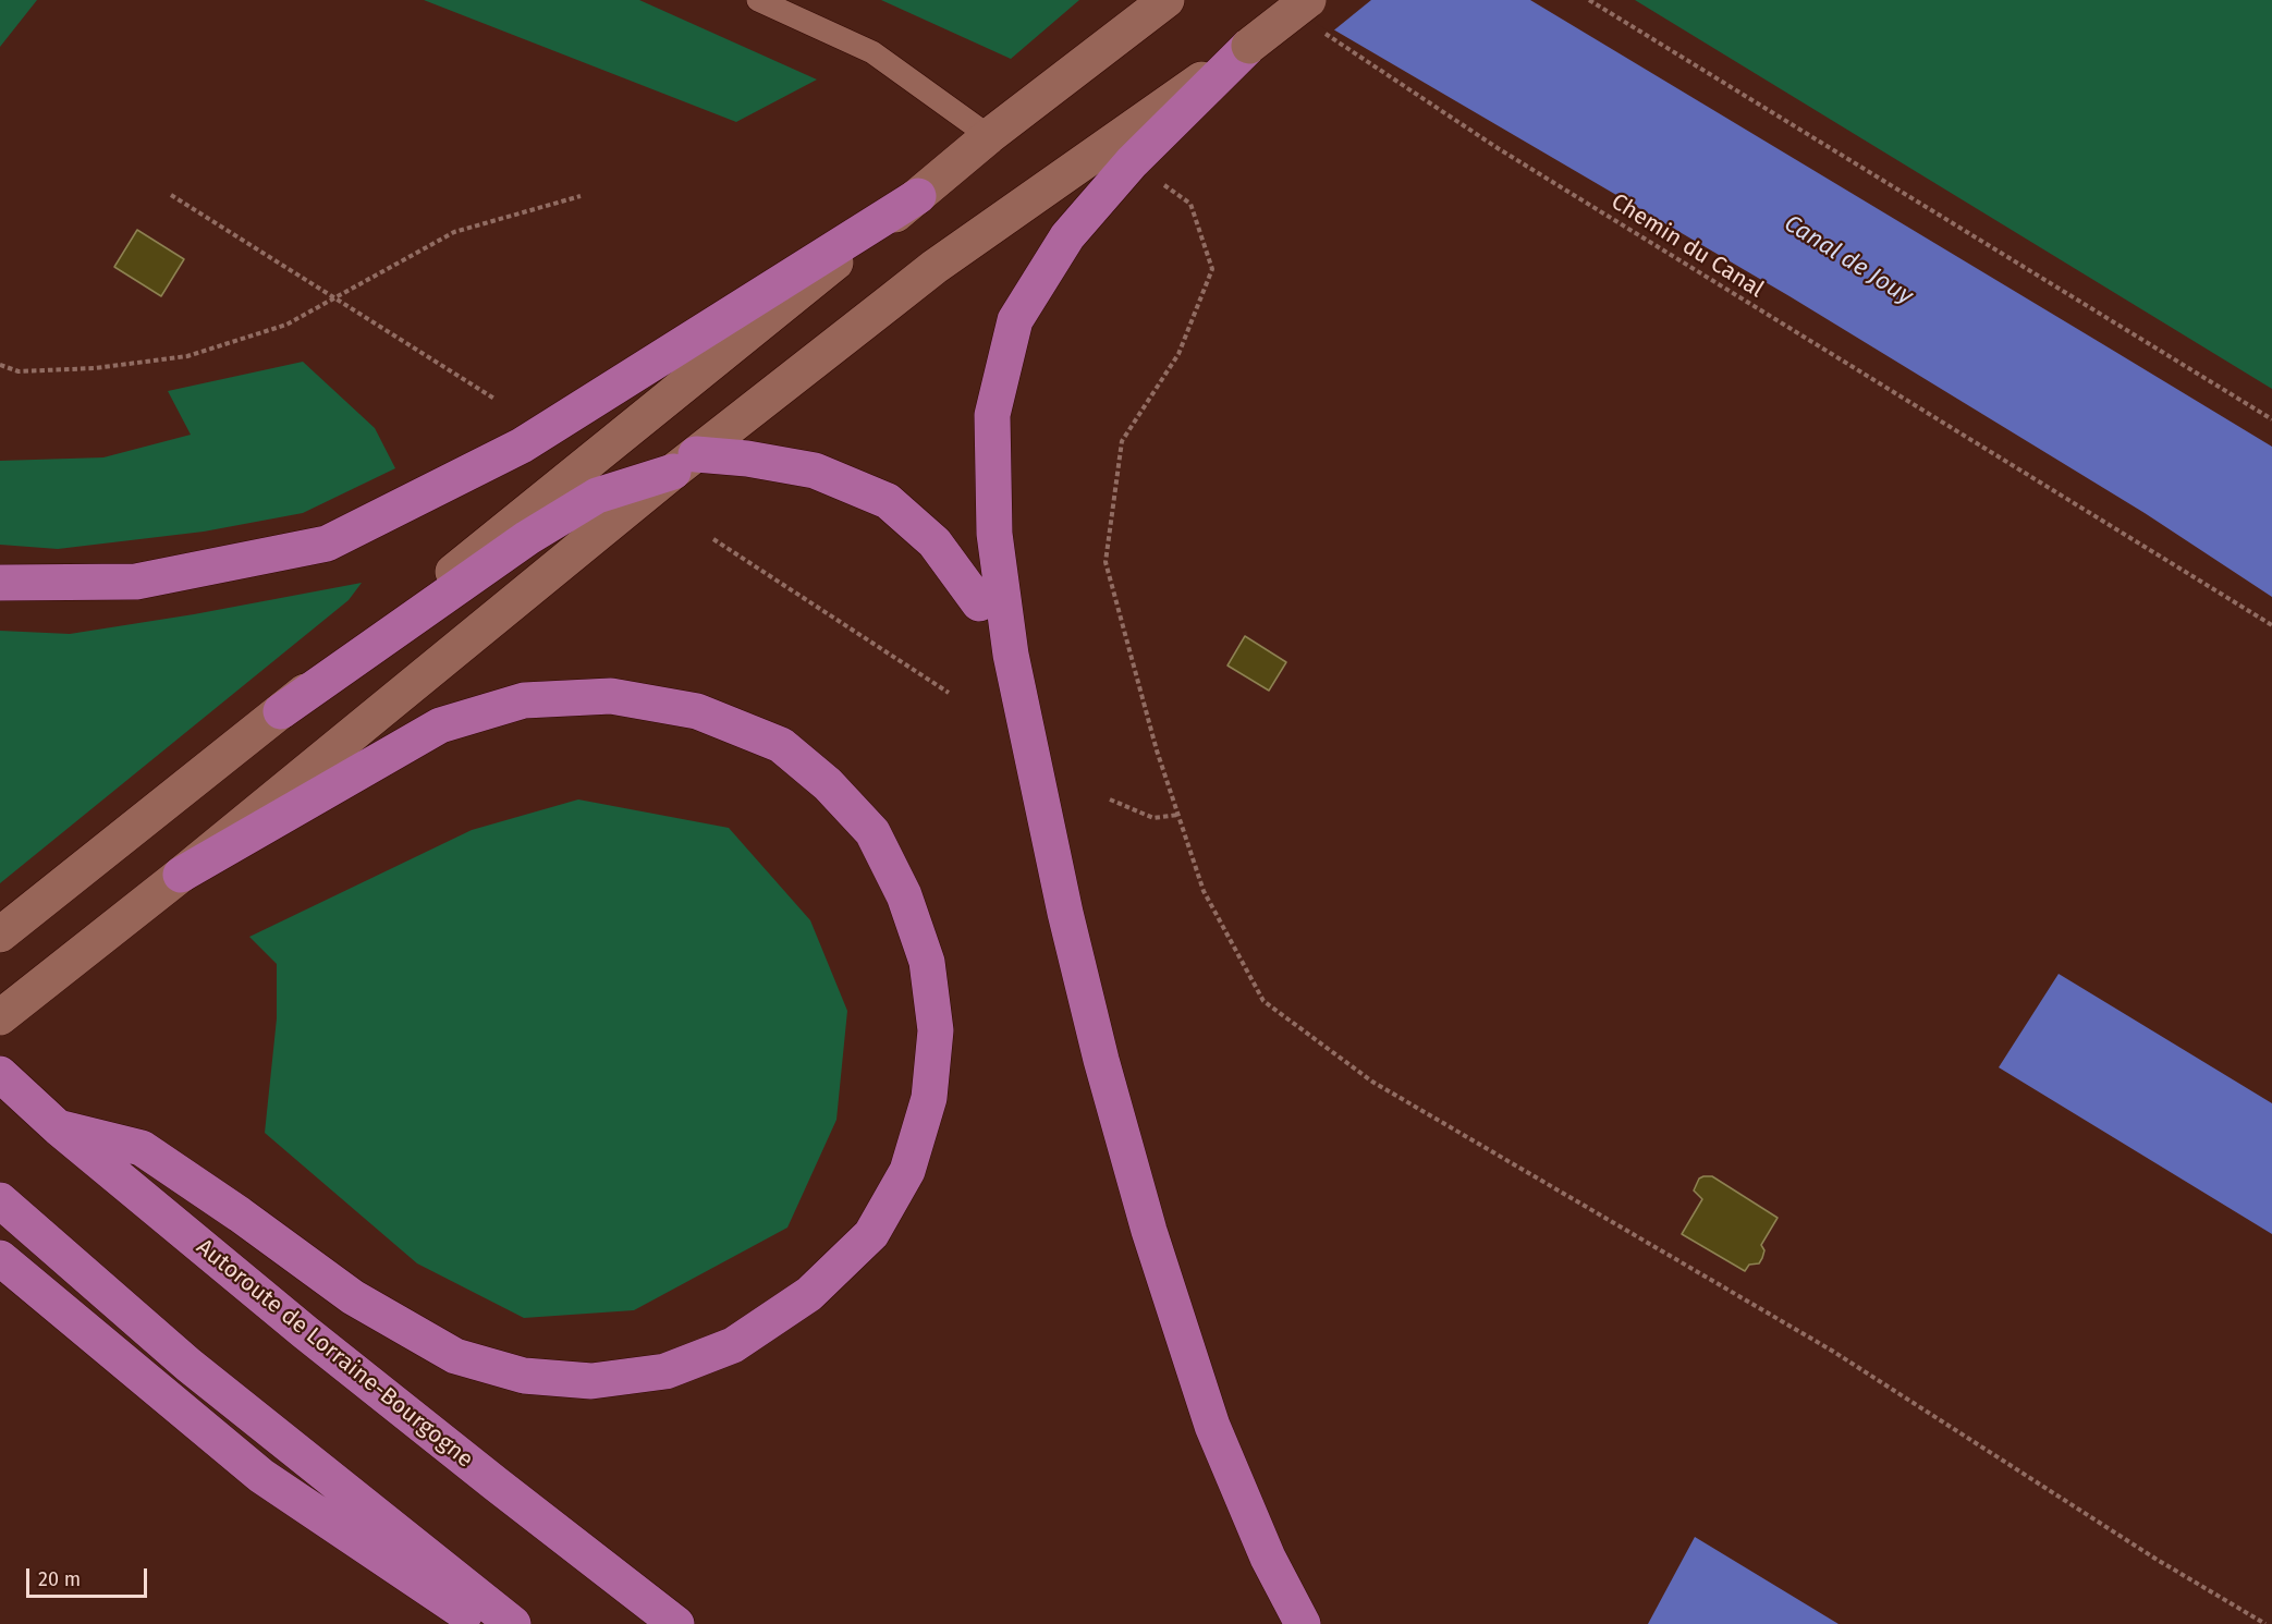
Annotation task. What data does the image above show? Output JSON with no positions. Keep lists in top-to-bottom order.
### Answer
{
  "streets": {
    "highway": ["Autoroute de Lorraine-Bourgogne"],
    "path": ["Chemin du Canal"]
  },
  "water": ["Canal de Jouy"],
  "scale_bar": "20 m"
}
